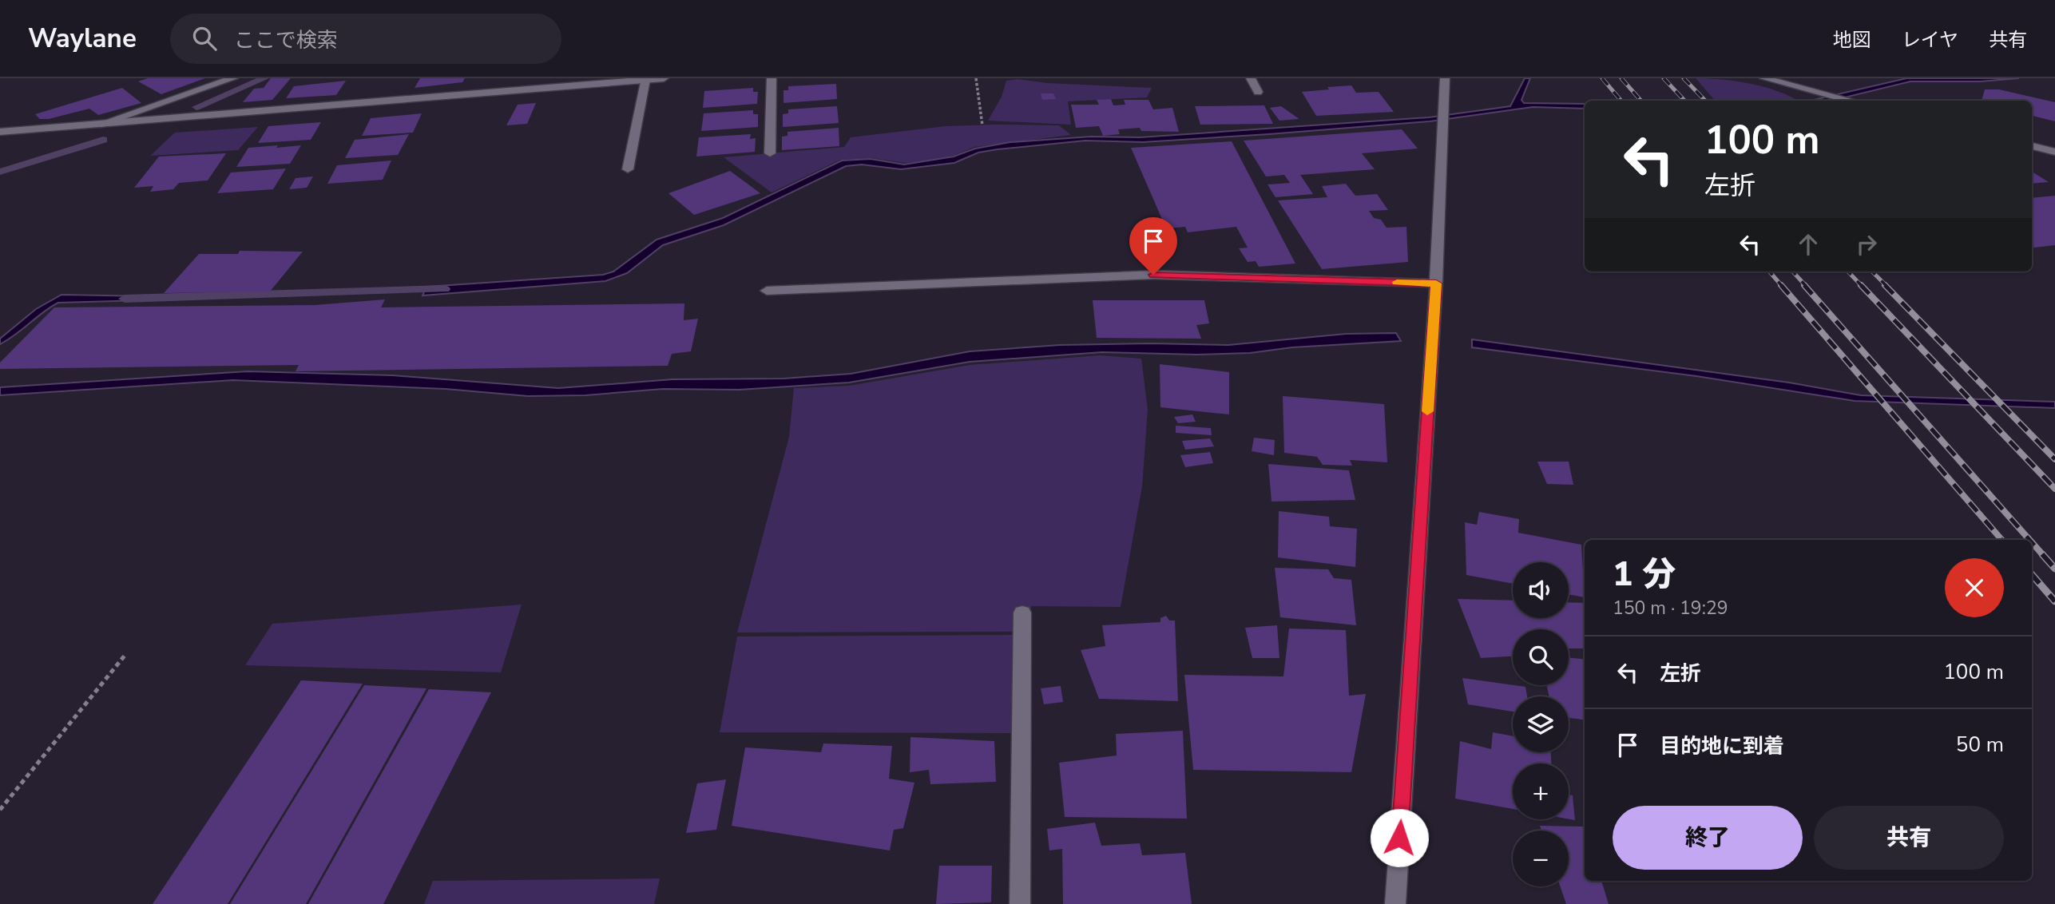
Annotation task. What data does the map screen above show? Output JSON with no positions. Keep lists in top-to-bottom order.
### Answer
{
  "page": {
    "header": "Waylane",
    "search": "ここで検索",
    "nav": ["地図", "レイヤ", "共有"],
    "turn": ["100 m", "左折"],
    "heading": ["1 分", "150 m · 19:29"],
    "map_buttons": ["+", "−"],
    "list": [
      {
        "name": "左折",
        "value": "100 m"
      },
      {
        "name": "目的地に到着",
        "value": "50 m"
      }
    ],
    "buttons": ["終了", "共有"]
  }
}
